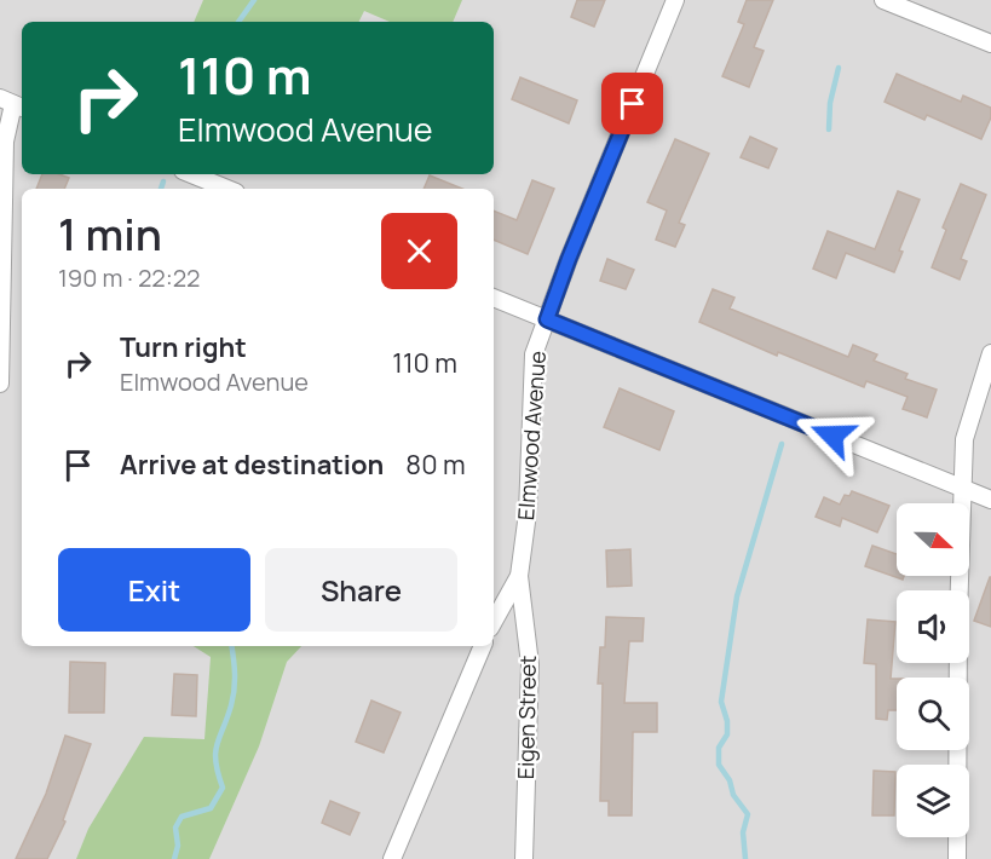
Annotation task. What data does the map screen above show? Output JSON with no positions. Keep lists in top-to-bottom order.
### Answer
{
  "streets": {
    "street": ["Elmwood Avenue", "Eigen Street"]
  },
  "crossings": [
    ["Elmwood Avenue", "Eigen Street"]
  ],
  "north": "right",
  "page": {
    "turn": ["110 m", "Elmwood Avenue"],
    "heading": ["1 min", "190 m · 22:22"],
    "list": [
      {
        "name": "Turn right",
        "note": "Elmwood Avenue",
        "value": "110 m"
      },
      {
        "name": "Arrive at destination",
        "value": "80 m"
      }
    ],
    "buttons": ["Exit", "Share"]
  }
}
